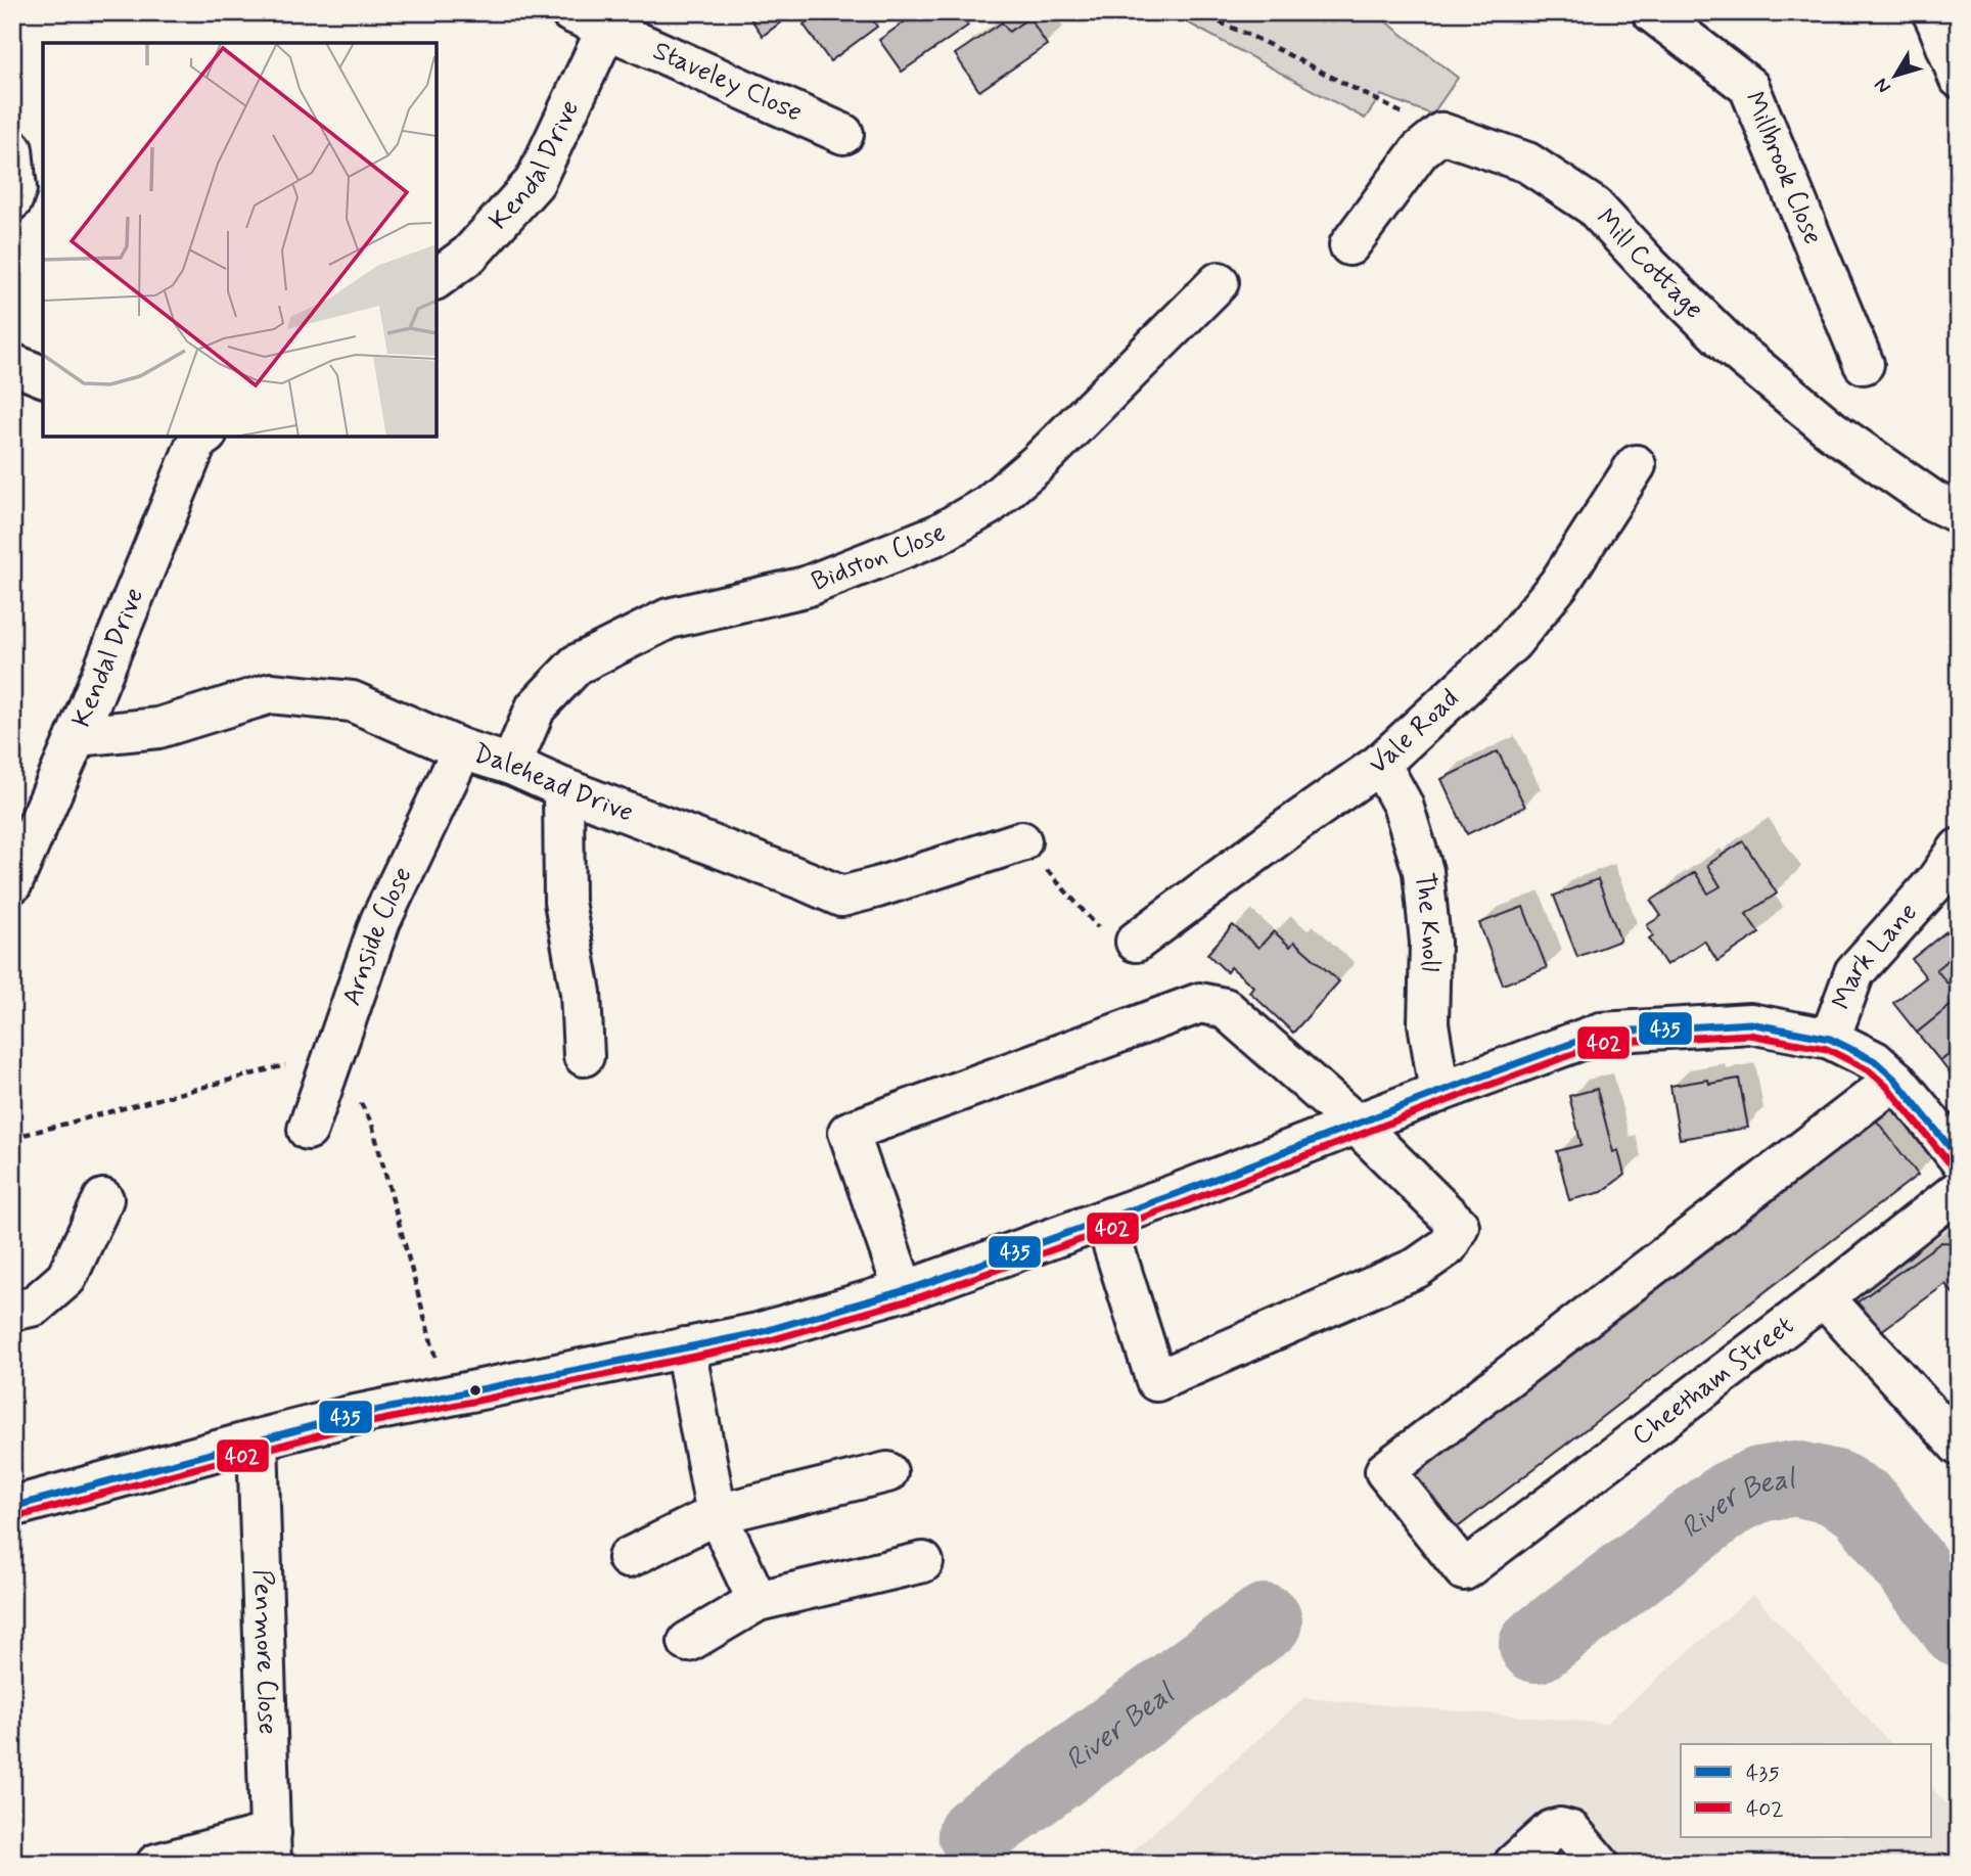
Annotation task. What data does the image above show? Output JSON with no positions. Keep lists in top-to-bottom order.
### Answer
{
  "streets": {
    "street": [
      "Staveley Close",
      "Kendal Drive",
      "Millbrook Close",
      "Mill Cottage",
      "Bidston Close",
      "Vale Road",
      "Dalehead Drive",
      "The Knoll",
      "Arnside Close",
      "Mark Lane",
      "Cheetham Street",
      "Penmore Close"
    ]
  },
  "crossings": [
    ["Staveley Close", "Kendal Drive"],
    ["Kendal Drive", "Dalehead Drive"],
    ["Bidston Close", "Dalehead Drive"],
    ["Vale Road", "The Knoll"],
    ["Dalehead Drive", "Arnside Close"]
  ],
  "water": ["River Beal"],
  "lines": ["transit line 435", "transit line 402"],
  "legend": ["435", "402"],
  "north": "bottom left"
}
